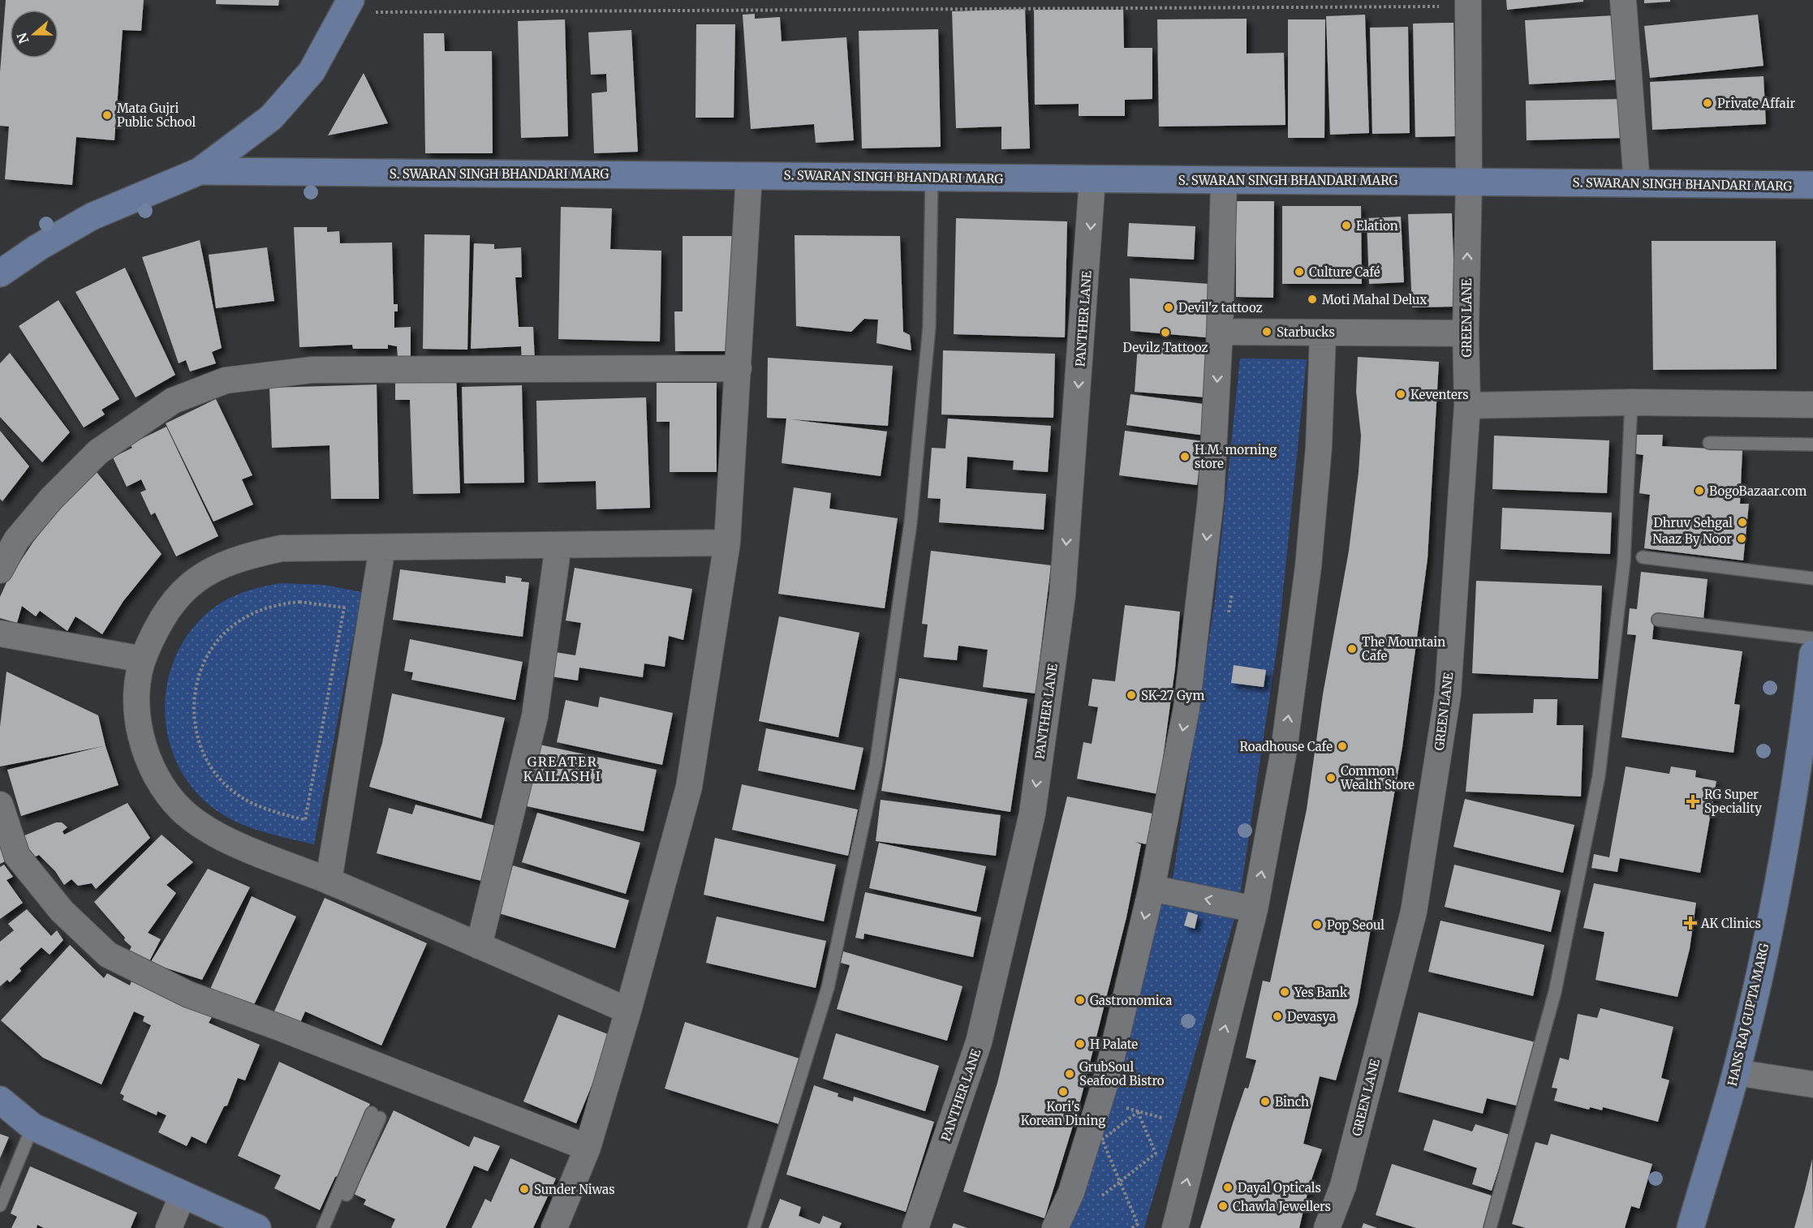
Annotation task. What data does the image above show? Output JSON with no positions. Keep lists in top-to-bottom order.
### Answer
{
  "streets": {
    "street": [
      "S. SWARAN SINGH BHANDARI MARG",
      "GREEN LANE",
      "PANTHER LANE",
      "HANS RAJ GUPTA MARG"
    ]
  },
  "crossings": [
    ["S. SWARAN SINGH BHANDARI MARG", "GREEN LANE"],
    ["S. SWARAN SINGH BHANDARI MARG", "PANTHER LANE"]
  ],
  "districts": ["GREATER KAILASH I"],
  "places": {
    "other": [
      "Private Affair",
      "Mata Gujri Public School",
      "Elation",
      "Culture Café",
      "Moti Mahal Delux",
      "Devil'z tattooz",
      "Starbucks",
      "Devilz Tattooz",
      "Keventers",
      "H.M. morning store",
      "BogoBazaar.com",
      "Dhruv Sehgal",
      "Naaz By Noor",
      "The Mountain Cafe",
      "SK-27 Gym",
      "Roadhouse Cafe",
      "Common Wealth Store",
      "Pop Seoul",
      "Yes Bank",
      "Gastronomica",
      "Devasya",
      "H Palate",
      "GrubSoul Seafood Bistro",
      "Kori's Korean Dining",
      "Binch",
      "Dayal Opticals",
      "Sunder Niwas",
      "Chawla Jewellers"
    ],
    "health": ["RG Super Speciality", "AK Clinics"]
  },
  "north": "left"
}
